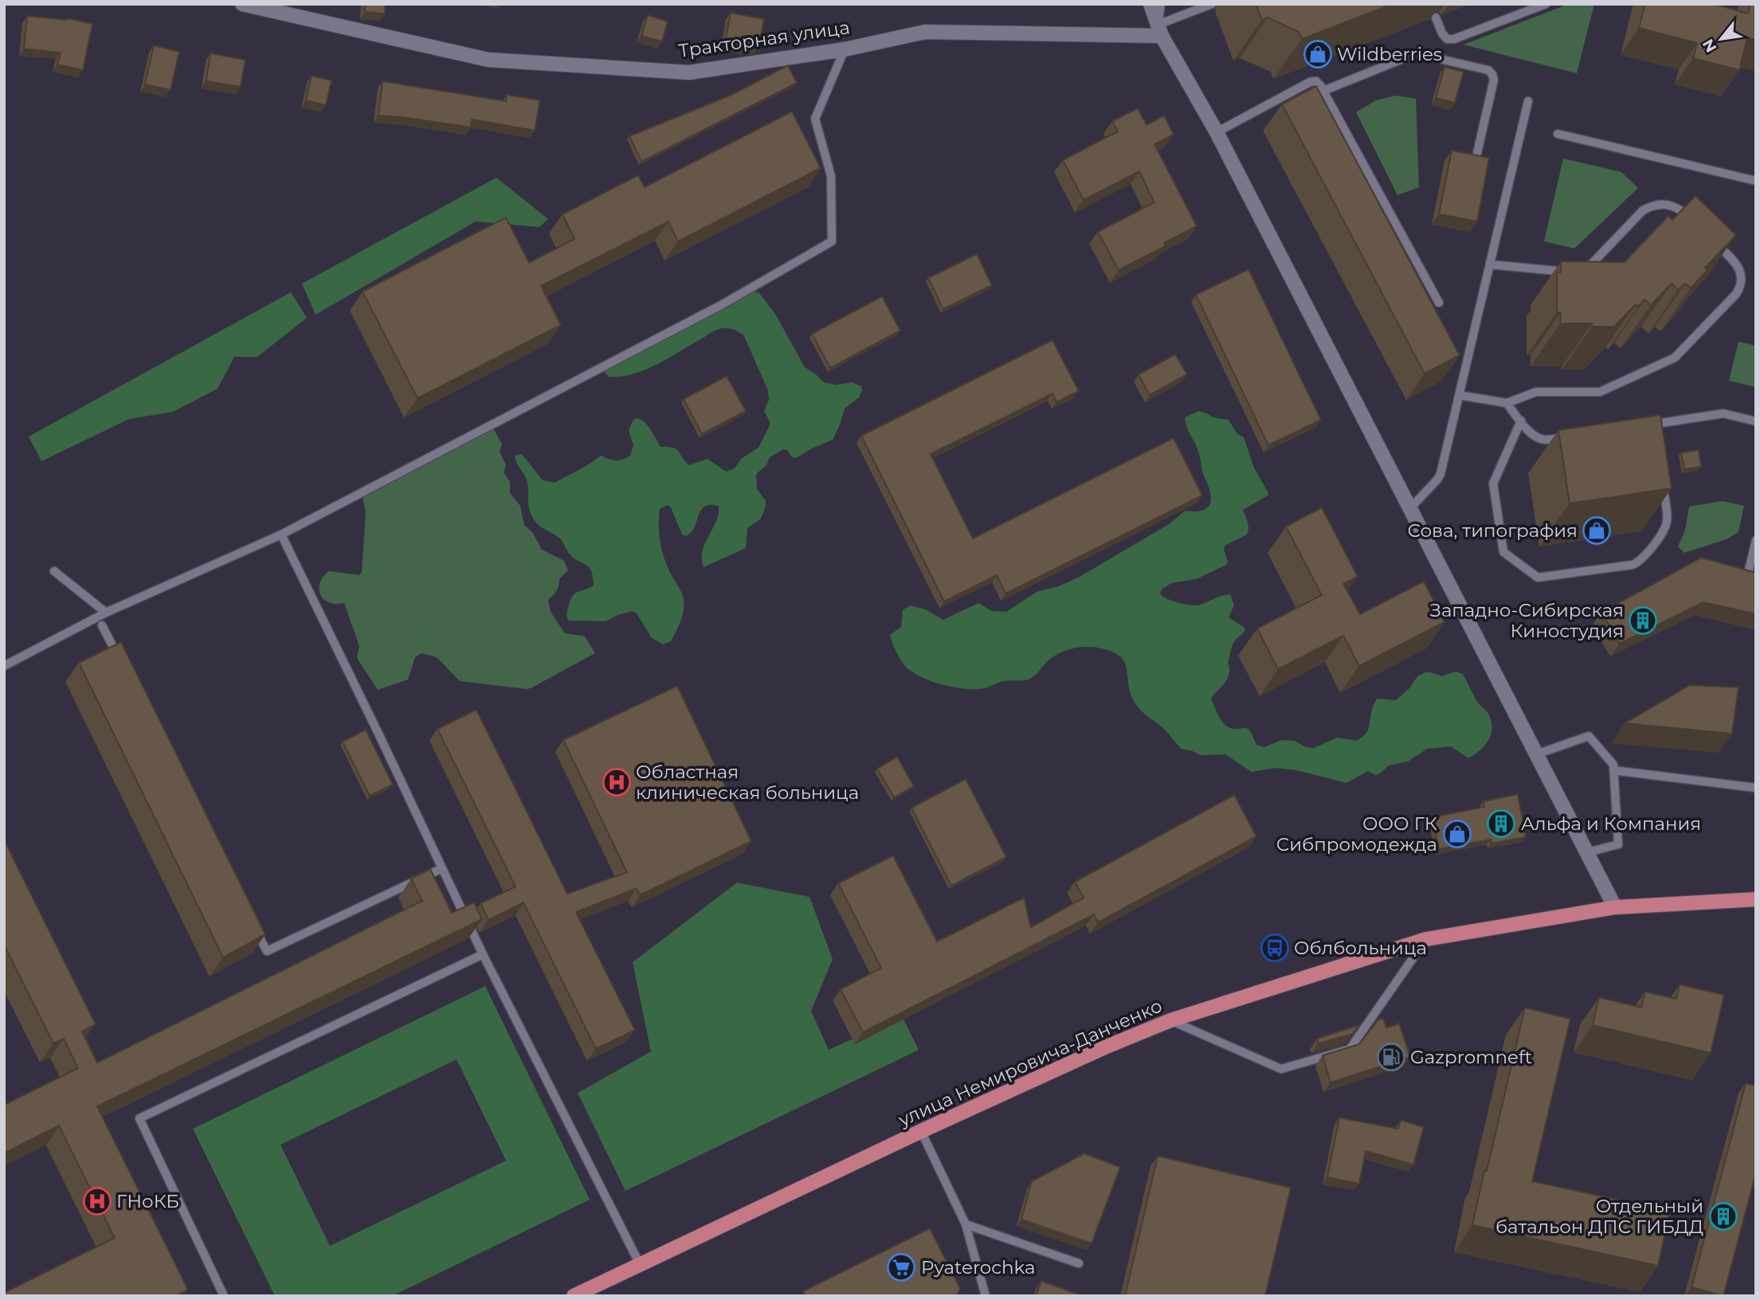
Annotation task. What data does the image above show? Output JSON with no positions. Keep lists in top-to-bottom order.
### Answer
{
  "streets": {
    "main road": ["улица Немировича-Данченко"],
    "street": ["Тракторная улица"]
  },
  "places": {
    "shop": ["Wildberries", "Сова, типография", "ООО ГК Сибпромодежда"],
    "building": ["Западно-Сибирская Киностудия", "Альфа и Компания", "Отдельный батальон ДПС ГИБДД"],
    "hospital": ["Областная клиническая больница", "ГНоКБ"],
    "bus stop": ["Облбольница"],
    "fuel station": ["Gazpromneft"],
    "supermarket": ["Pyaterochka"]
  },
  "north": "bottom left"
}
